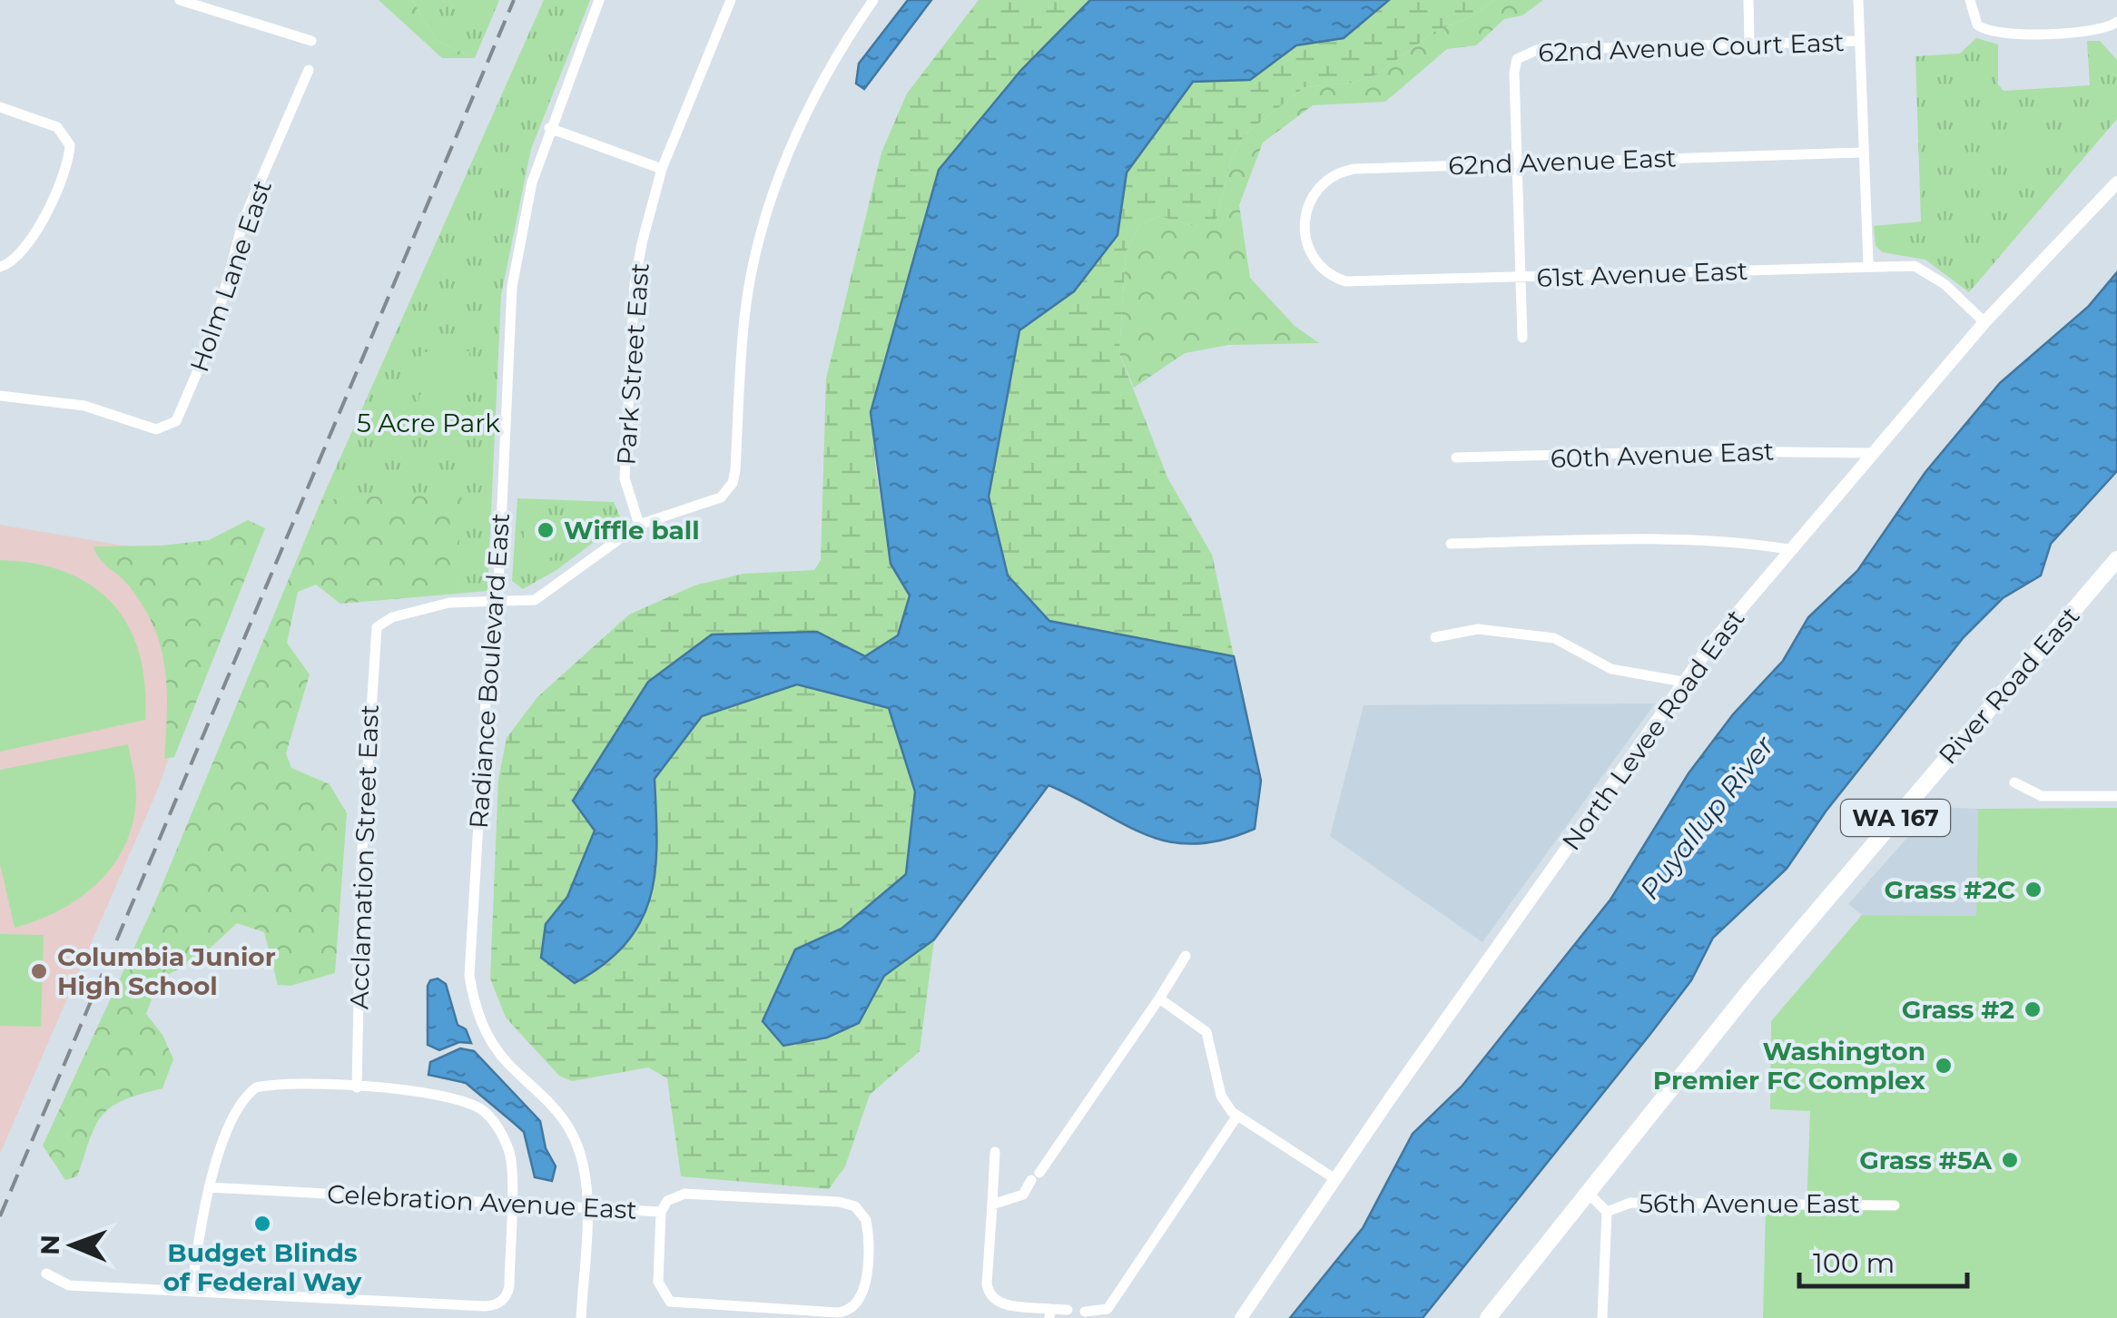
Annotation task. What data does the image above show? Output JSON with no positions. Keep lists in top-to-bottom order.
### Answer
{
  "streets": {
    "main road": ["River Road East", "WA 167"],
    "street": [
      "62nd Avenue Court East",
      "62nd Avenue East",
      "61st Avenue East",
      "Holm Lane East",
      "Park Street East",
      "60th Avenue East",
      "Radiance Boulevard East",
      "North Levee Road East",
      "Acclamation Street East",
      "Celebration Avenue East",
      "56th Avenue East"
    ]
  },
  "crossings": [
    ["62nd Avenue Court East", "62nd Avenue East"],
    ["62nd Avenue East", "61st Avenue East"],
    ["61st Avenue East", "North Levee Road East"],
    ["60th Avenue East", "North Levee Road East"],
    ["Radiance Boulevard East", "Acclamation Street East"],
    ["Radiance Boulevard East", "Celebration Avenue East"]
  ],
  "water": ["Puyallup River"],
  "parks": ["5 Acre Park"],
  "places": [
    "Wiffle ball",
    "Grass #2C",
    "Columbia Junior High School",
    "Grass #2",
    "Washington Premier FC Complex",
    "Grass #5A",
    "Budget Blinds of Federal Way"
  ],
  "scale_bar": "100 m",
  "north": "left"
}
